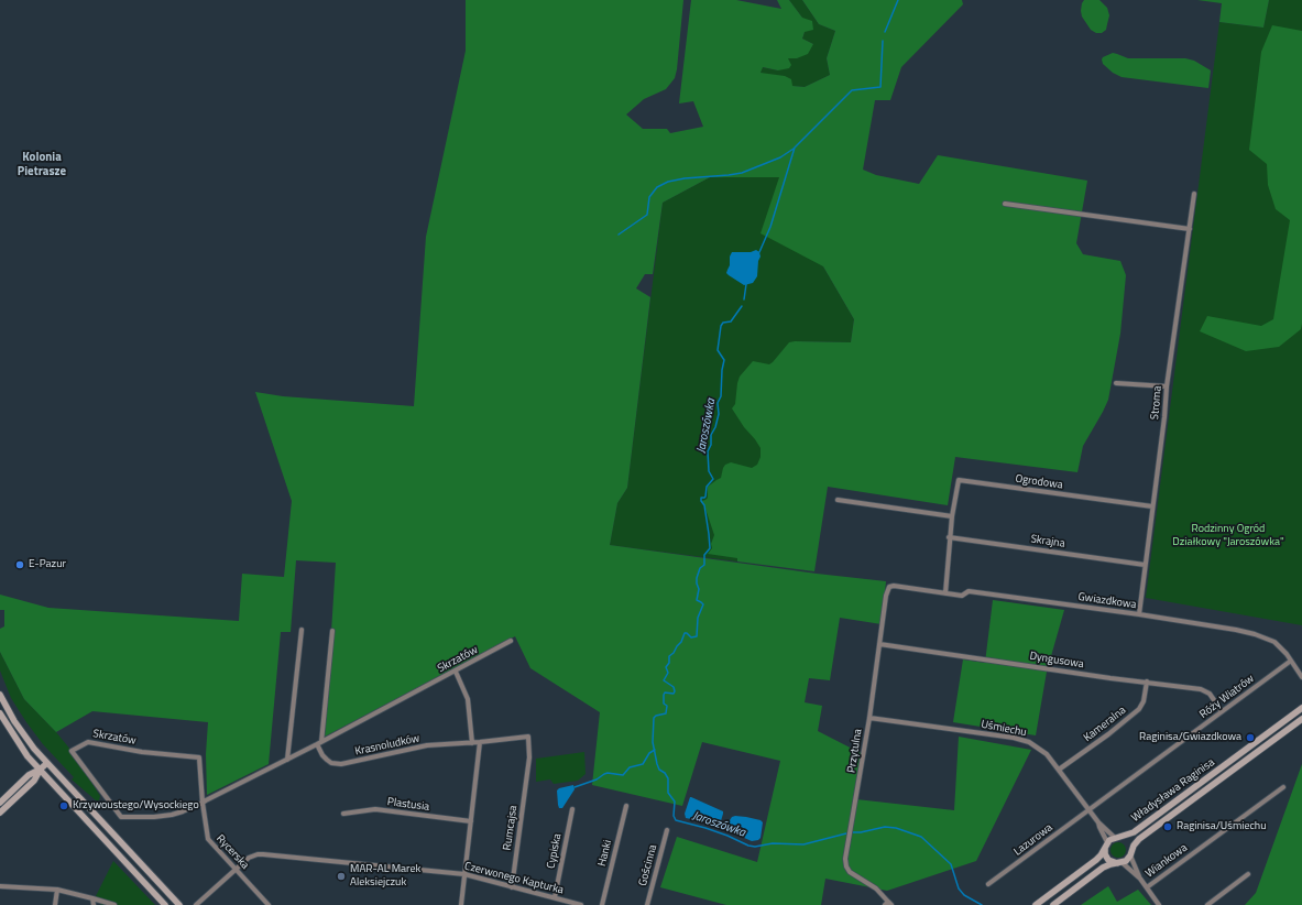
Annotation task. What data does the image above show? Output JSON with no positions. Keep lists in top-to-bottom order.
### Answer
{
  "streets": {
    "main road": ["Władysława Raginisa"],
    "street": [
      "Stroma",
      "Ogrodowa",
      "Skrajna",
      "Gwiazdkowa",
      "Skrzatów",
      "Dyngusowa",
      "Róży Wiatrów",
      "Kameralna",
      "Uśmiechu",
      "Krasnoludków",
      "Przytulna",
      "Plastusia",
      "Rumcajsa",
      "Lazurowa",
      "Cypiska",
      "Rycerska",
      "Hanki",
      "Wiankowa",
      "Gościnna",
      "Czerwonego Kapturka"
    ]
  },
  "crossings": [
    ["Stroma", "Ogrodowa"],
    ["Stroma", "Skrajna"],
    ["Stroma", "Gwiazdkowa"],
    ["Ogrodowa", "Skrajna"],
    ["Ogrodowa", "Gwiazdkowa"],
    ["Gwiazdkowa", "Róży Wiatrów"],
    ["Gwiazdkowa", "Przytulna"],
    ["Skrzatów", "Krasnoludków"],
    ["Skrzatów", "Rycerska"],
    ["Dyngusowa", "Róży Wiatrów"],
    ["Dyngusowa", "Kameralna"],
    ["Dyngusowa", "Przytulna"],
    ["Róży Wiatrów", "Uśmiechu"],
    ["Róży Wiatrów", "Lazurowa"],
    ["Kameralna", "Uśmiechu"],
    ["Uśmiechu", "Przytulna"],
    ["Uśmiechu", "Władysława Raginisa"],
    ["Uśmiechu", "Lazurowa"],
    ["Krasnoludków", "Rumcajsa"],
    ["Rumcajsa", "Czerwonego Kapturka"],
    ["Cypiska", "Czerwonego Kapturka"],
    ["Rycerska", "Czerwonego Kapturka"]
  ],
  "districts": ["Kolonia Pietrasze"],
  "water": ["Jaroszówka"],
  "parks": ["Rodzinny Ogród Działkowy \"Jaroszówka\""],
  "places": [
    "E-Pazur",
    "Raginisa/Gwiazdkowa",
    "Krzywoustego/Wysockiego",
    "Raginisa/Uśmiechu",
    "MAR-AL Marek Aleksiejczuk"
  ]
}
